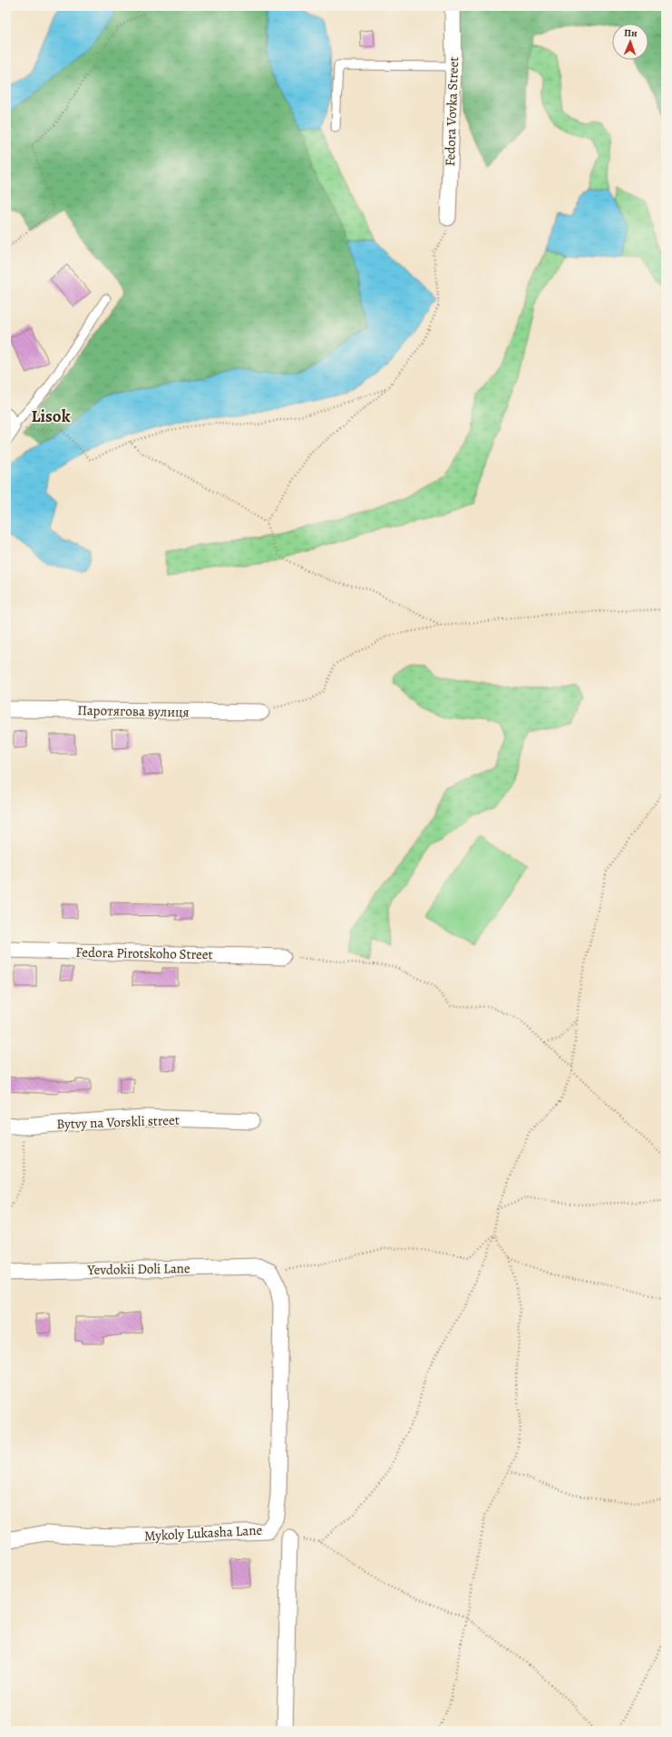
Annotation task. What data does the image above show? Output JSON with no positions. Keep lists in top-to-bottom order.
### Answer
{
  "streets": {
    "street": [
      "Fedora Vovka Street",
      "Паротягова вулиця",
      "Fedora Pirotskoho Street",
      "Bytvy na Vorskli street",
      "Yevdokii Doli Lane",
      "Mykoly Lukasha Lane"
    ]
  },
  "crossings": [
    ["Yevdokii Doli Lane", "Mykoly Lukasha Lane"]
  ],
  "districts": ["Lisok"],
  "north": "top"
}
